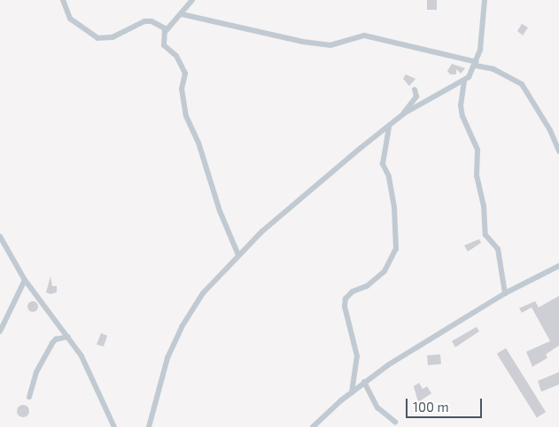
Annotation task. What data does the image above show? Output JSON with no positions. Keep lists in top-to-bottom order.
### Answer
{
  "scale_bar": "100 m"
}
